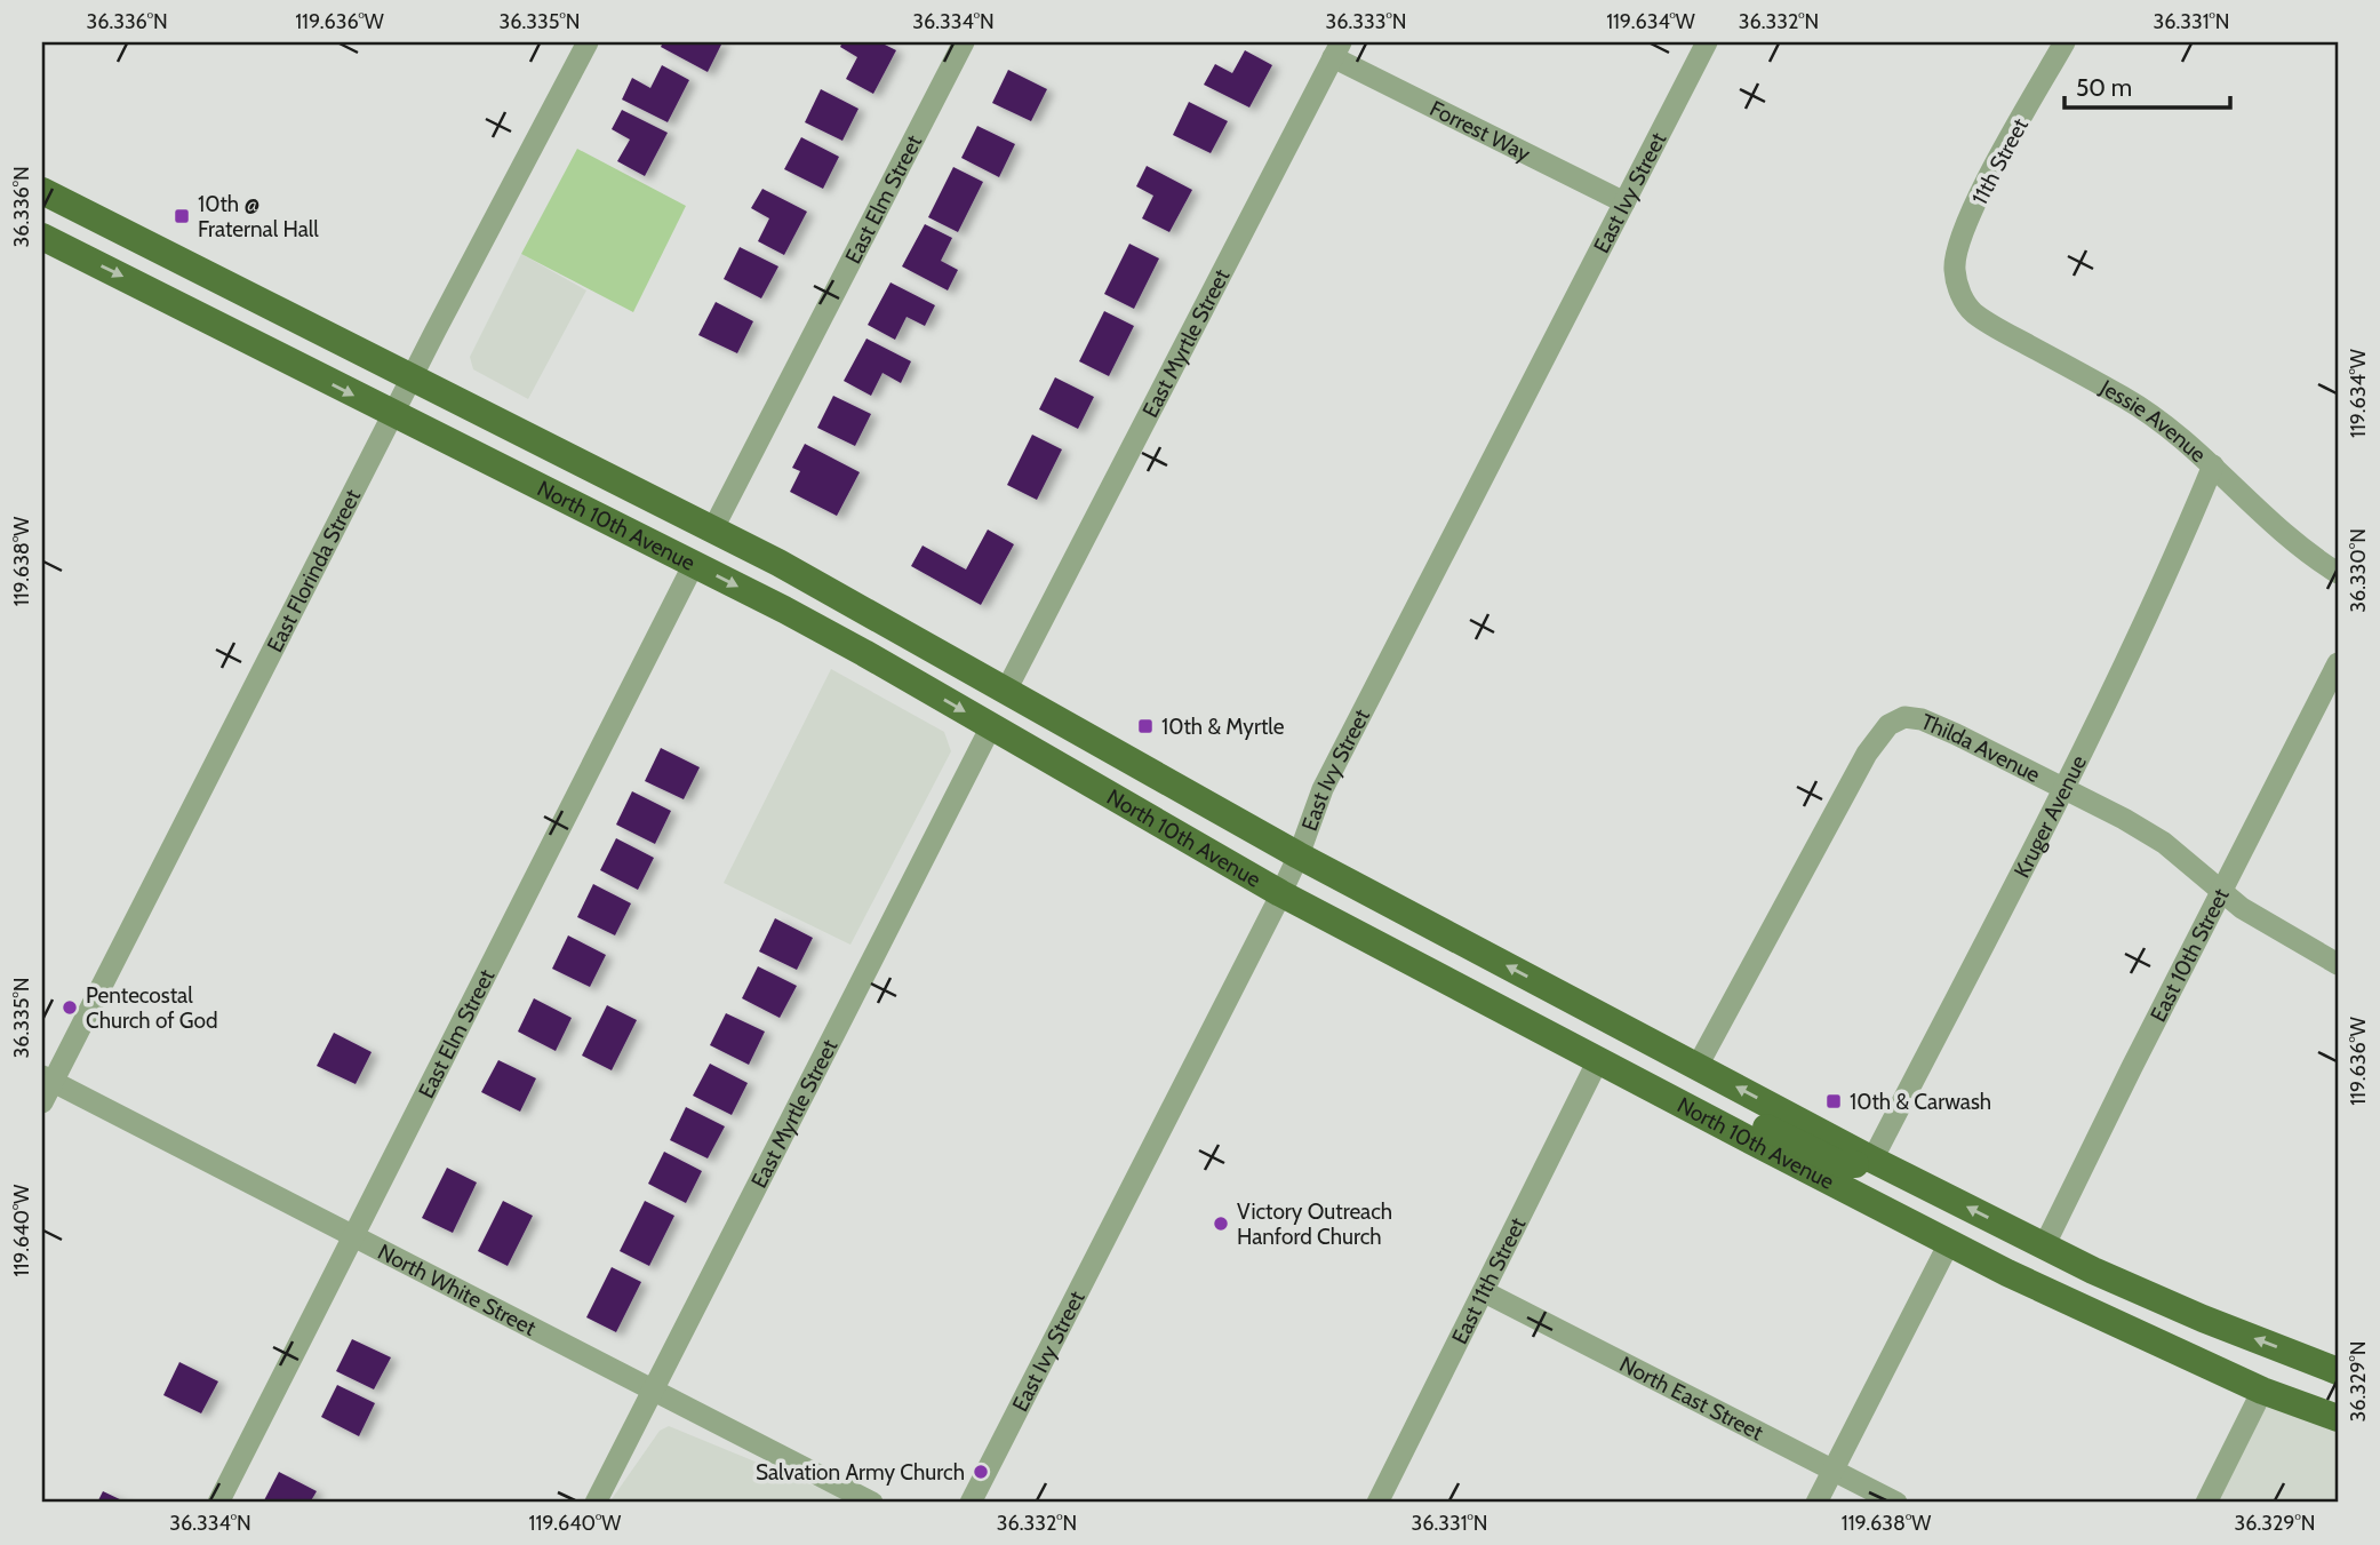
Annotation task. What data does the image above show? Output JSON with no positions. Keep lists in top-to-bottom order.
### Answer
{
  "streets": {
    "main road": ["North 10th Avenue"],
    "street": [
      "Forrest Way",
      "11th Street",
      "East Ivy Street",
      "East Elm Street",
      "East Myrtle Street",
      "Jessie Avenue",
      "East Florinda Street",
      "Thilda Avenue",
      "Kruger Avenue",
      "East 10th Street",
      "East 11th Street",
      "North White Street",
      "North East Street"
    ]
  },
  "crossings": [
    ["Forrest Way", "East Ivy Street"],
    ["Forrest Way", "East Myrtle Street"],
    ["11th Street", "Jessie Avenue"],
    ["East Ivy Street", "North 10th Avenue"],
    ["East Elm Street", "North 10th Avenue"],
    ["East Elm Street", "North White Street"],
    ["East Myrtle Street", "North 10th Avenue"],
    ["East Myrtle Street", "North White Street"],
    ["Jessie Avenue", "Kruger Avenue"],
    ["North 10th Avenue", "East Florinda Street"],
    ["North 10th Avenue", "Thilda Avenue"],
    ["North 10th Avenue", "Kruger Avenue"],
    ["North 10th Avenue", "East 10th Street"],
    ["North 10th Avenue", "East 11th Street"],
    ["East Florinda Street", "North White Street"],
    ["Thilda Avenue", "Kruger Avenue"],
    ["Thilda Avenue", "East 10th Street"],
    ["East 11th Street", "North East Street"]
  ],
  "places": {
    "transit": ["10th @ Fraternal Hall", "10th & Myrtle", "10th & Carwash"],
    "other": ["Pentecostal Church of God", "Victory Outreach Hanford Church", "Salvation Army Church"]
  },
  "scale_bar": "50 m",
  "coordinates": [
    "36.336°N",
    "119.636°W",
    "36.335°N",
    "36.334°N",
    "36.333°N",
    "119.634°W",
    "36.332°N",
    "36.331°N",
    "119.638°W",
    "36.330°N",
    "119.640°W",
    "36.329°N"
  ]
}
